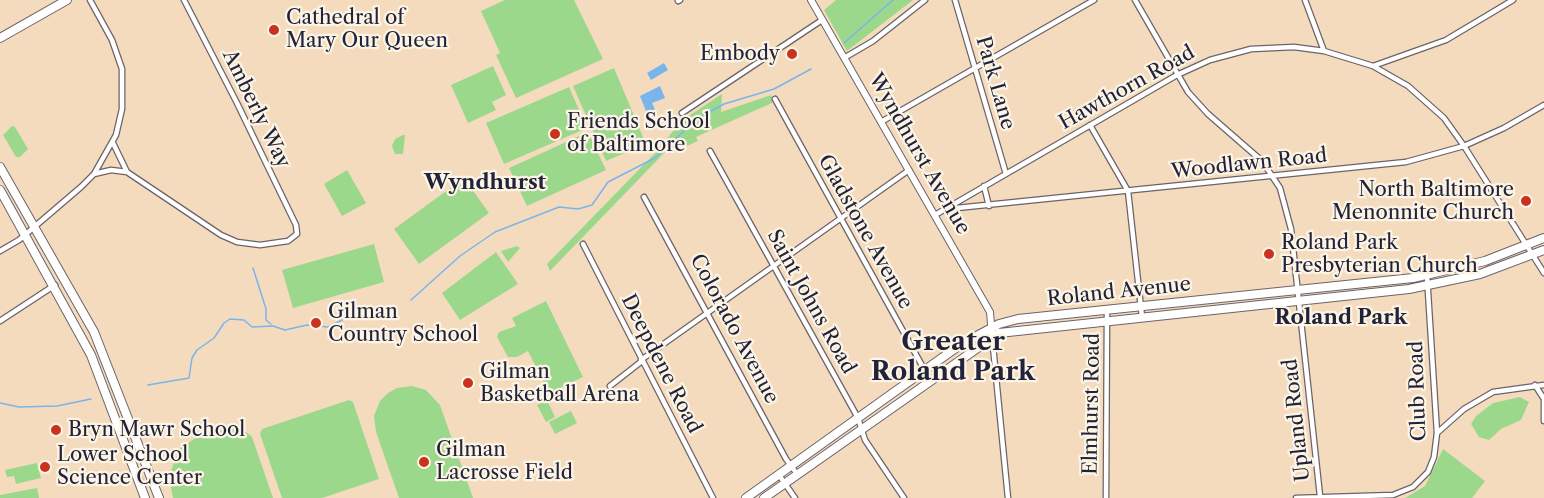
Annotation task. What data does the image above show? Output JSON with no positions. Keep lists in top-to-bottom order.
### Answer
{
  "streets": {
    "main road": ["Roland Avenue"],
    "street": [
      "Park Lane",
      "Hawthorn Road",
      "Amberly Way",
      "Wyndhurst Avenue",
      "Woodlawn Road",
      "Gladstone Avenue",
      "Saint Johns Road",
      "Colorado Avenue",
      "Deepdene Road",
      "Club Road",
      "Elmhurst Road",
      "Upland Road"
    ]
  },
  "crossings": [
    ["Park Lane", "Hawthorn Road"],
    ["Hawthorn Road", "Wyndhurst Avenue"],
    ["Hawthorn Road", "Woodlawn Road"],
    ["Hawthorn Road", "Roland Avenue"],
    ["Hawthorn Road", "Upland Road"],
    ["Wyndhurst Avenue", "Roland Avenue"],
    ["Woodlawn Road", "Upland Road"],
    ["Gladstone Avenue", "Roland Avenue"],
    ["Roland Avenue", "Saint Johns Road"],
    ["Roland Avenue", "Colorado Avenue"],
    ["Roland Avenue", "Club Road"],
    ["Roland Avenue", "Elmhurst Road"],
    ["Roland Avenue", "Upland Road"],
    ["Club Road", "Upland Road"]
  ],
  "districts": ["Wyndhurst", "Roland Park", "Greater Roland Park"],
  "places": [
    "Cathedral of Mary Our Queen",
    "Embody",
    "Friends School of Baltimore",
    "North Baltimore Menonnite Church",
    "Roland Park Presbyterian Church",
    "Gilman Country School",
    "Gilman Basketball Arena",
    "Bryn Mawr School",
    "Gilman Lacrosse Field",
    "Lower School Science Center"
  ]
}
